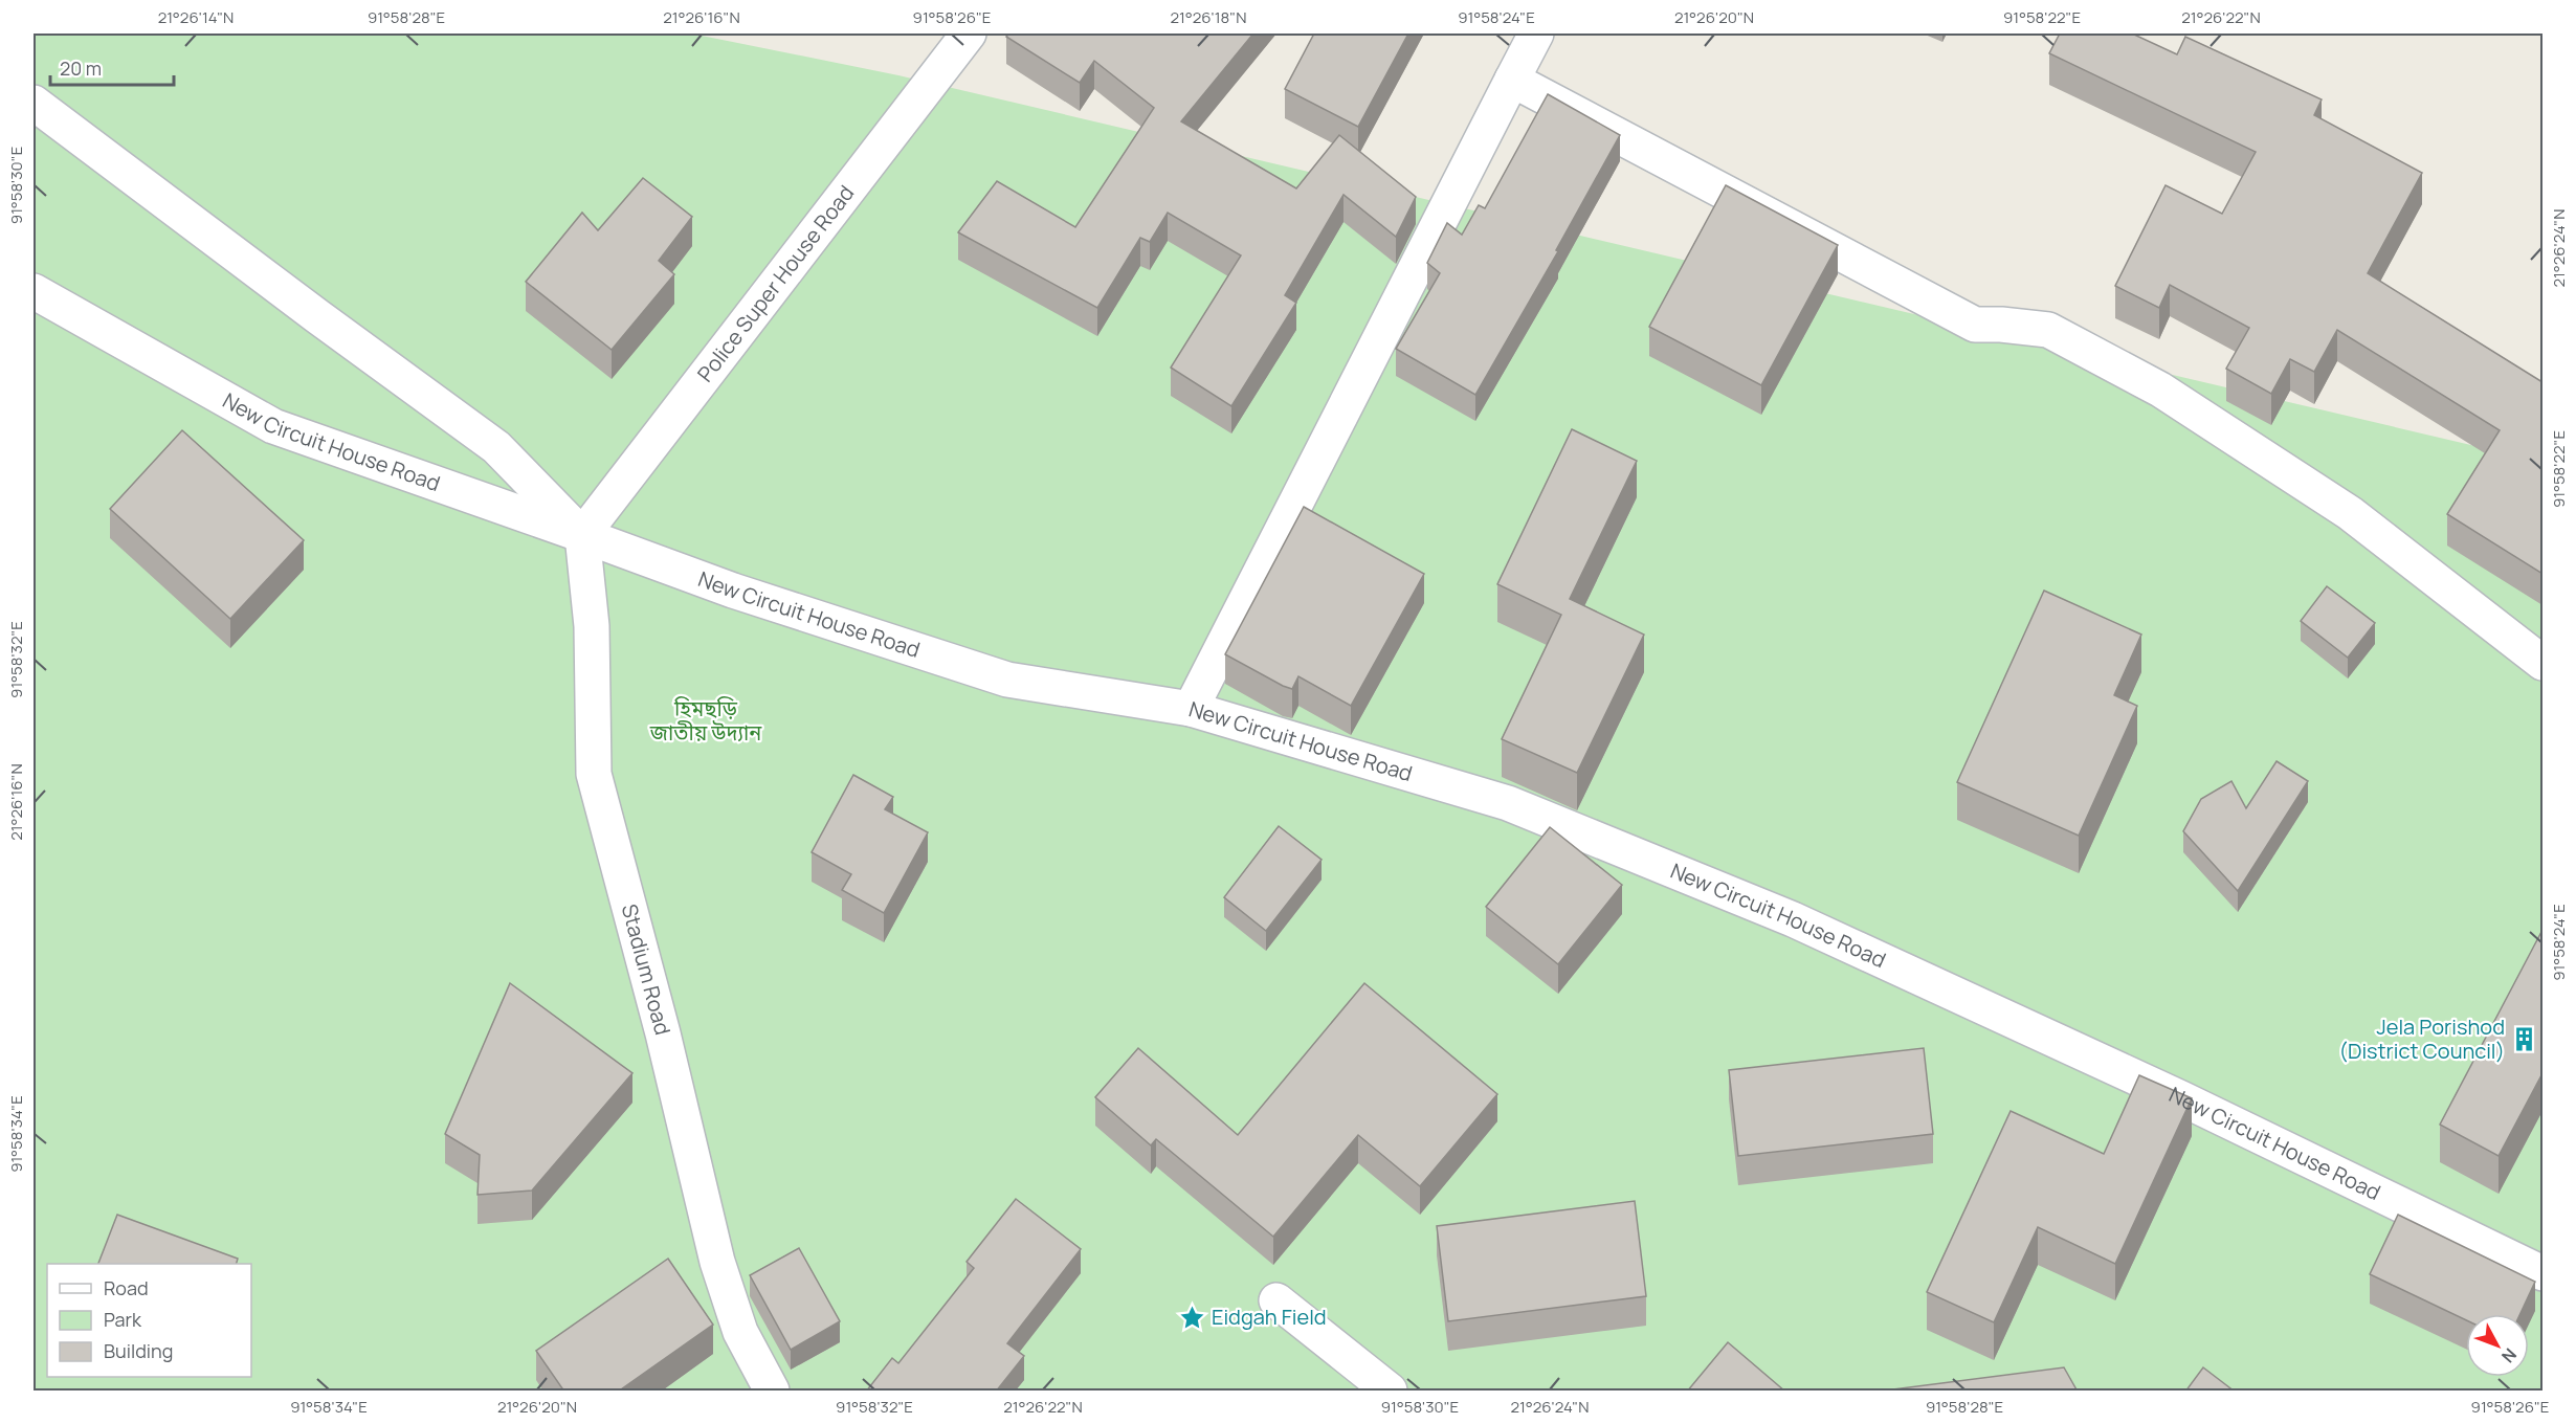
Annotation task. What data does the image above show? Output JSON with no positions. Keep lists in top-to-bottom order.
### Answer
{
  "streets": {
    "street": ["Police Super House Road", "New Circuit House Road", "Stadium Road"]
  },
  "crossings": [
    ["Police Super House Road", "New Circuit House Road"],
    ["Police Super House Road", "Stadium Road"],
    ["New Circuit House Road", "Stadium Road"]
  ],
  "parks": ["হিমছড়ি জাতীয় উদ্যান"],
  "places": {
    "building": ["Jela Porishod (District Council)"],
    "place": ["Eidgah Field"]
  },
  "legend": ["Road", "Park", "Building"],
  "scale_bar": "20 m",
  "north": "bottom right",
  "coordinates": [
    "21°26'14\"N",
    "91°58'28\"E",
    "21°26'16\"N",
    "91°58'26\"E",
    "21°26'18\"N",
    "91°58'24\"E",
    "21°26'20\"N",
    "91°58'22\"E",
    "21°26'22\"N",
    "91°58'30\"E",
    "21°26'24\"N",
    "91°58'32\"E",
    "91°58'34\"E"
  ]
}
